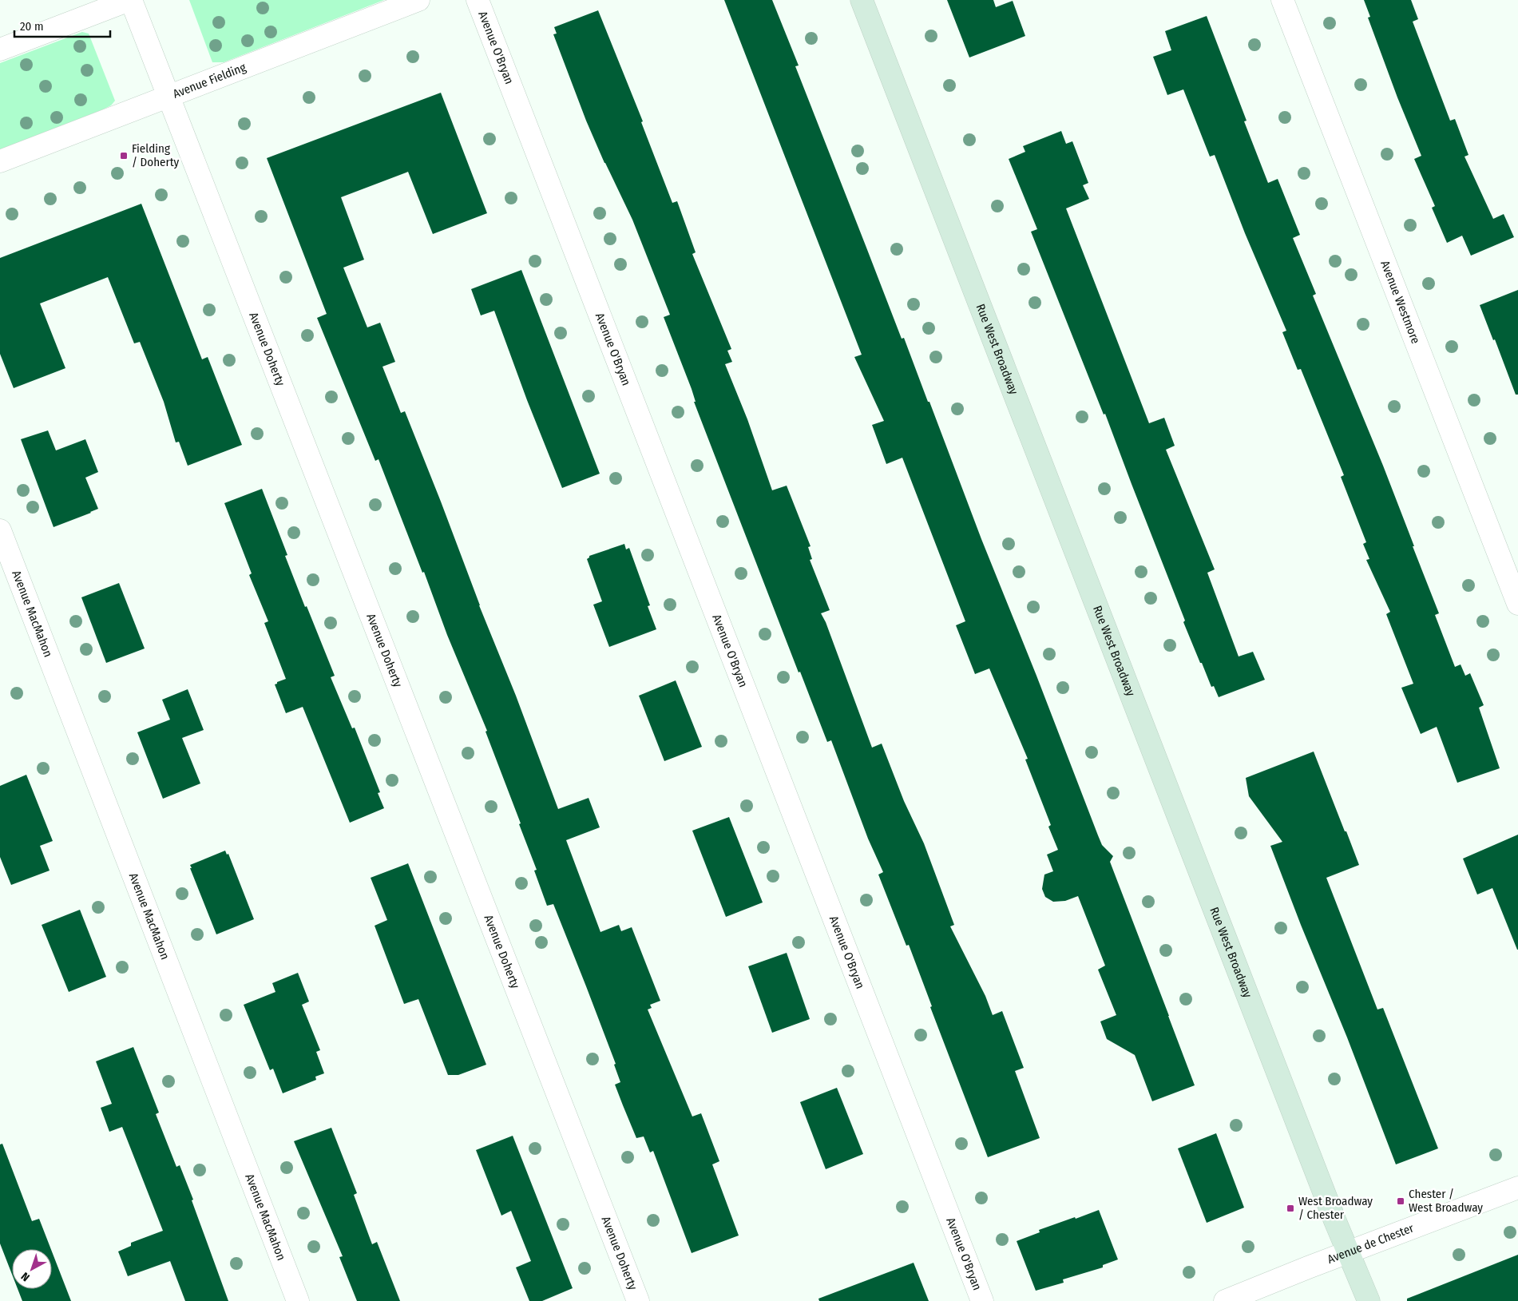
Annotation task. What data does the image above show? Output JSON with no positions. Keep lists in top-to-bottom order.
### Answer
{
  "streets": {
    "street": [
      "Avenue O'Bryan",
      "Avenue Fielding",
      "Avenue Westmore",
      "Avenue Doherty",
      "Rue West Broadway",
      "Avenue MacMahon",
      "Avenue de Chester"
    ]
  },
  "crossings": [
    ["Avenue Fielding", "Avenue Doherty"],
    ["Rue West Broadway", "Avenue de Chester"]
  ],
  "places": {
    "transit": ["Fielding / Doherty", "Chester / West Broadway", "West Broadway / Chester"]
  },
  "scale_bar": "20 m",
  "north": "bottom left"
}
